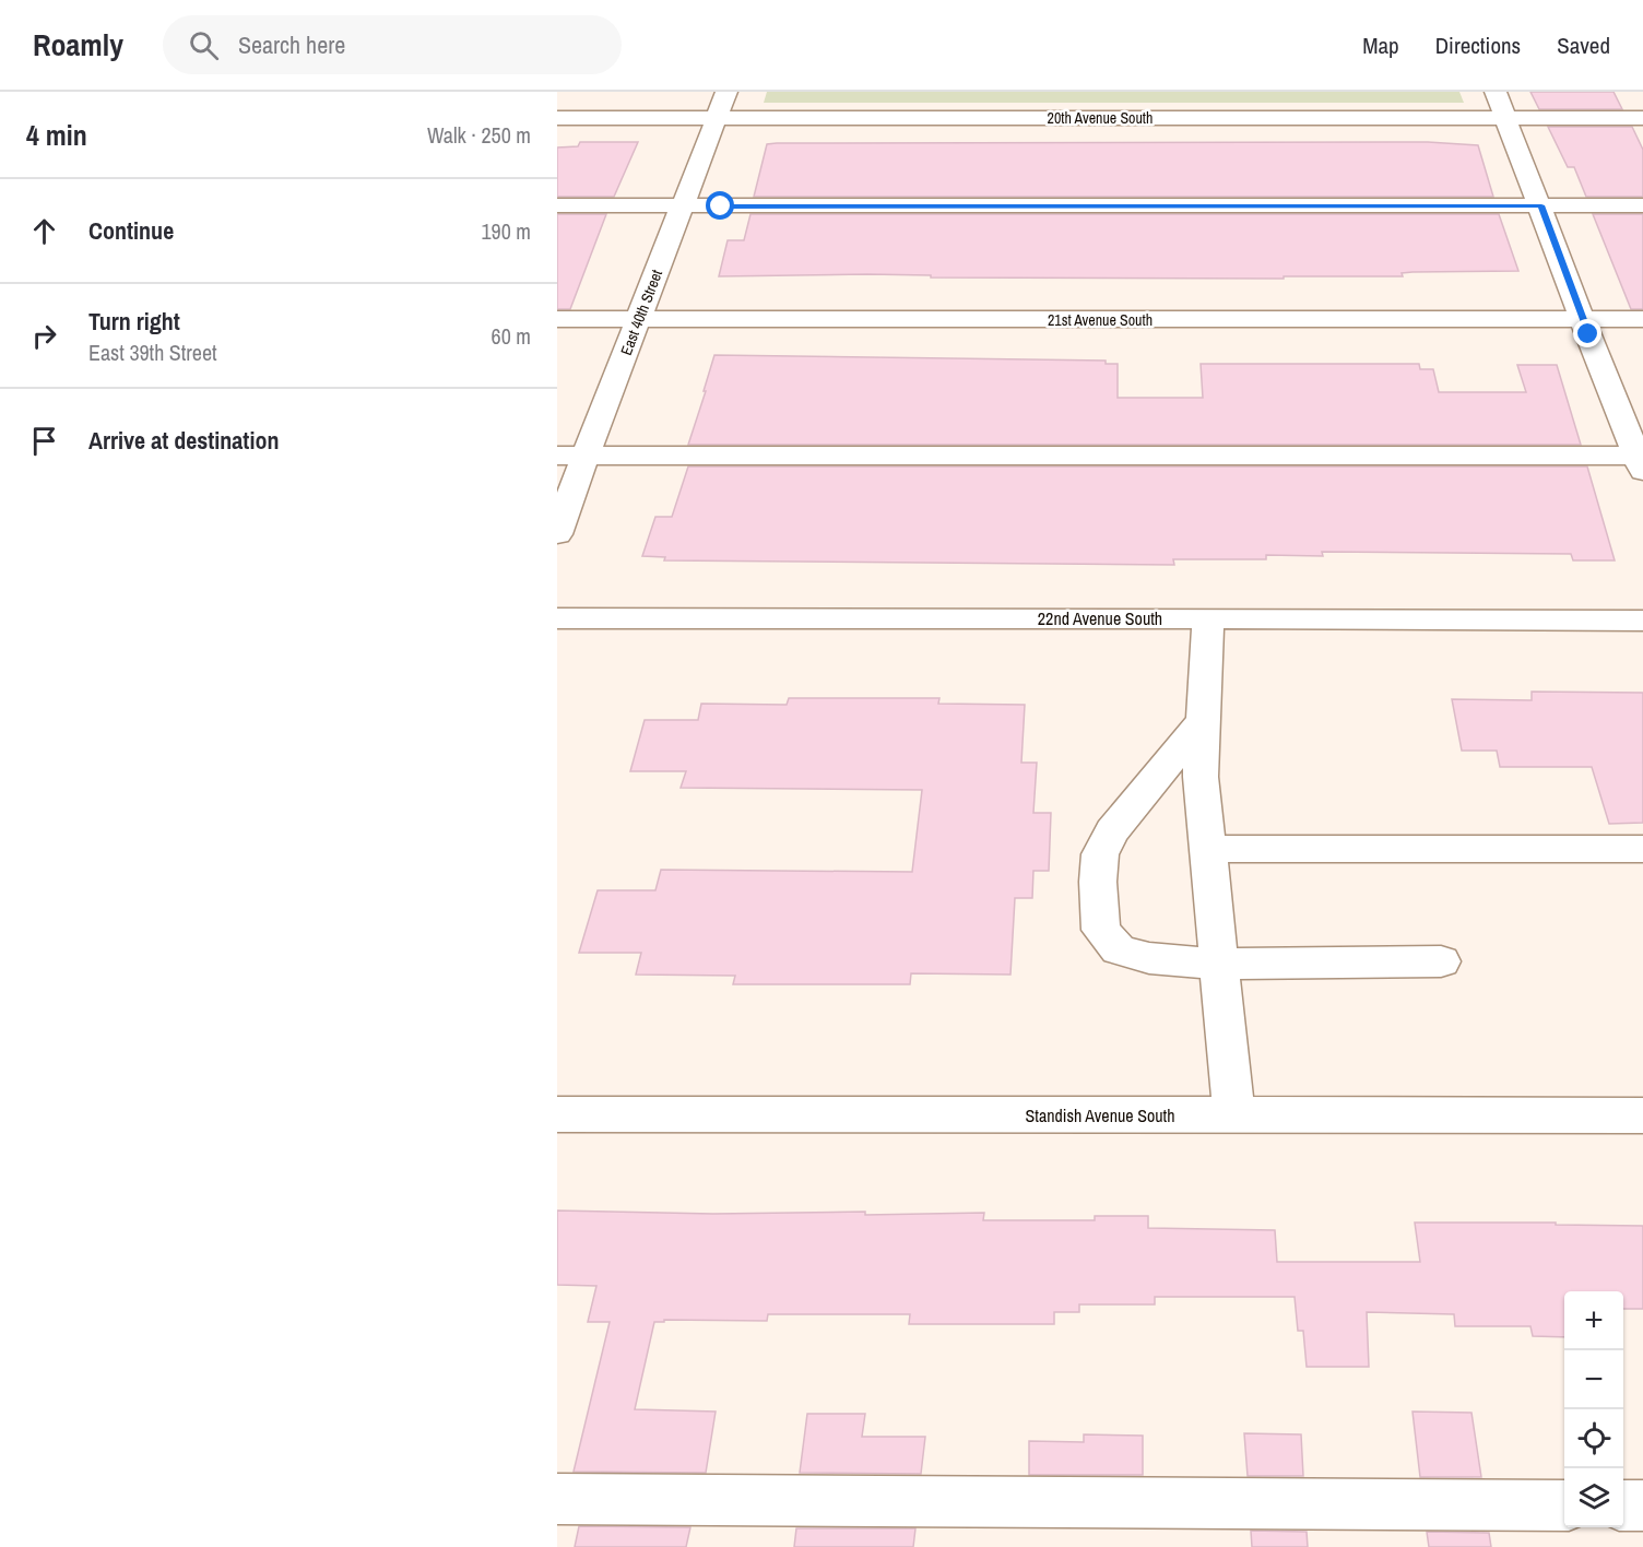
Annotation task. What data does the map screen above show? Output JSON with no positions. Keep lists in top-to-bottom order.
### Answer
{
  "streets": {
    "street": [
      "20th Avenue South",
      "East 40th Street",
      "21st Avenue South",
      "22nd Avenue South",
      "Standish Avenue South"
    ]
  },
  "crossings": [
    ["20th Avenue South", "East 40th Street"],
    ["East 40th Street", "21st Avenue South"]
  ],
  "page": {
    "header": "Roamly",
    "search": "Search here",
    "nav": ["Map", "Directions", "Saved"],
    "heading": ["4 min", "Walk · 250 m"],
    "list": [
      ["Continue", "190 m"],
      ["Turn right", "East 39th Street", "60 m"],
      "Arrive at destination"
    ],
    "map_buttons": ["+", "−"]
  }
}
